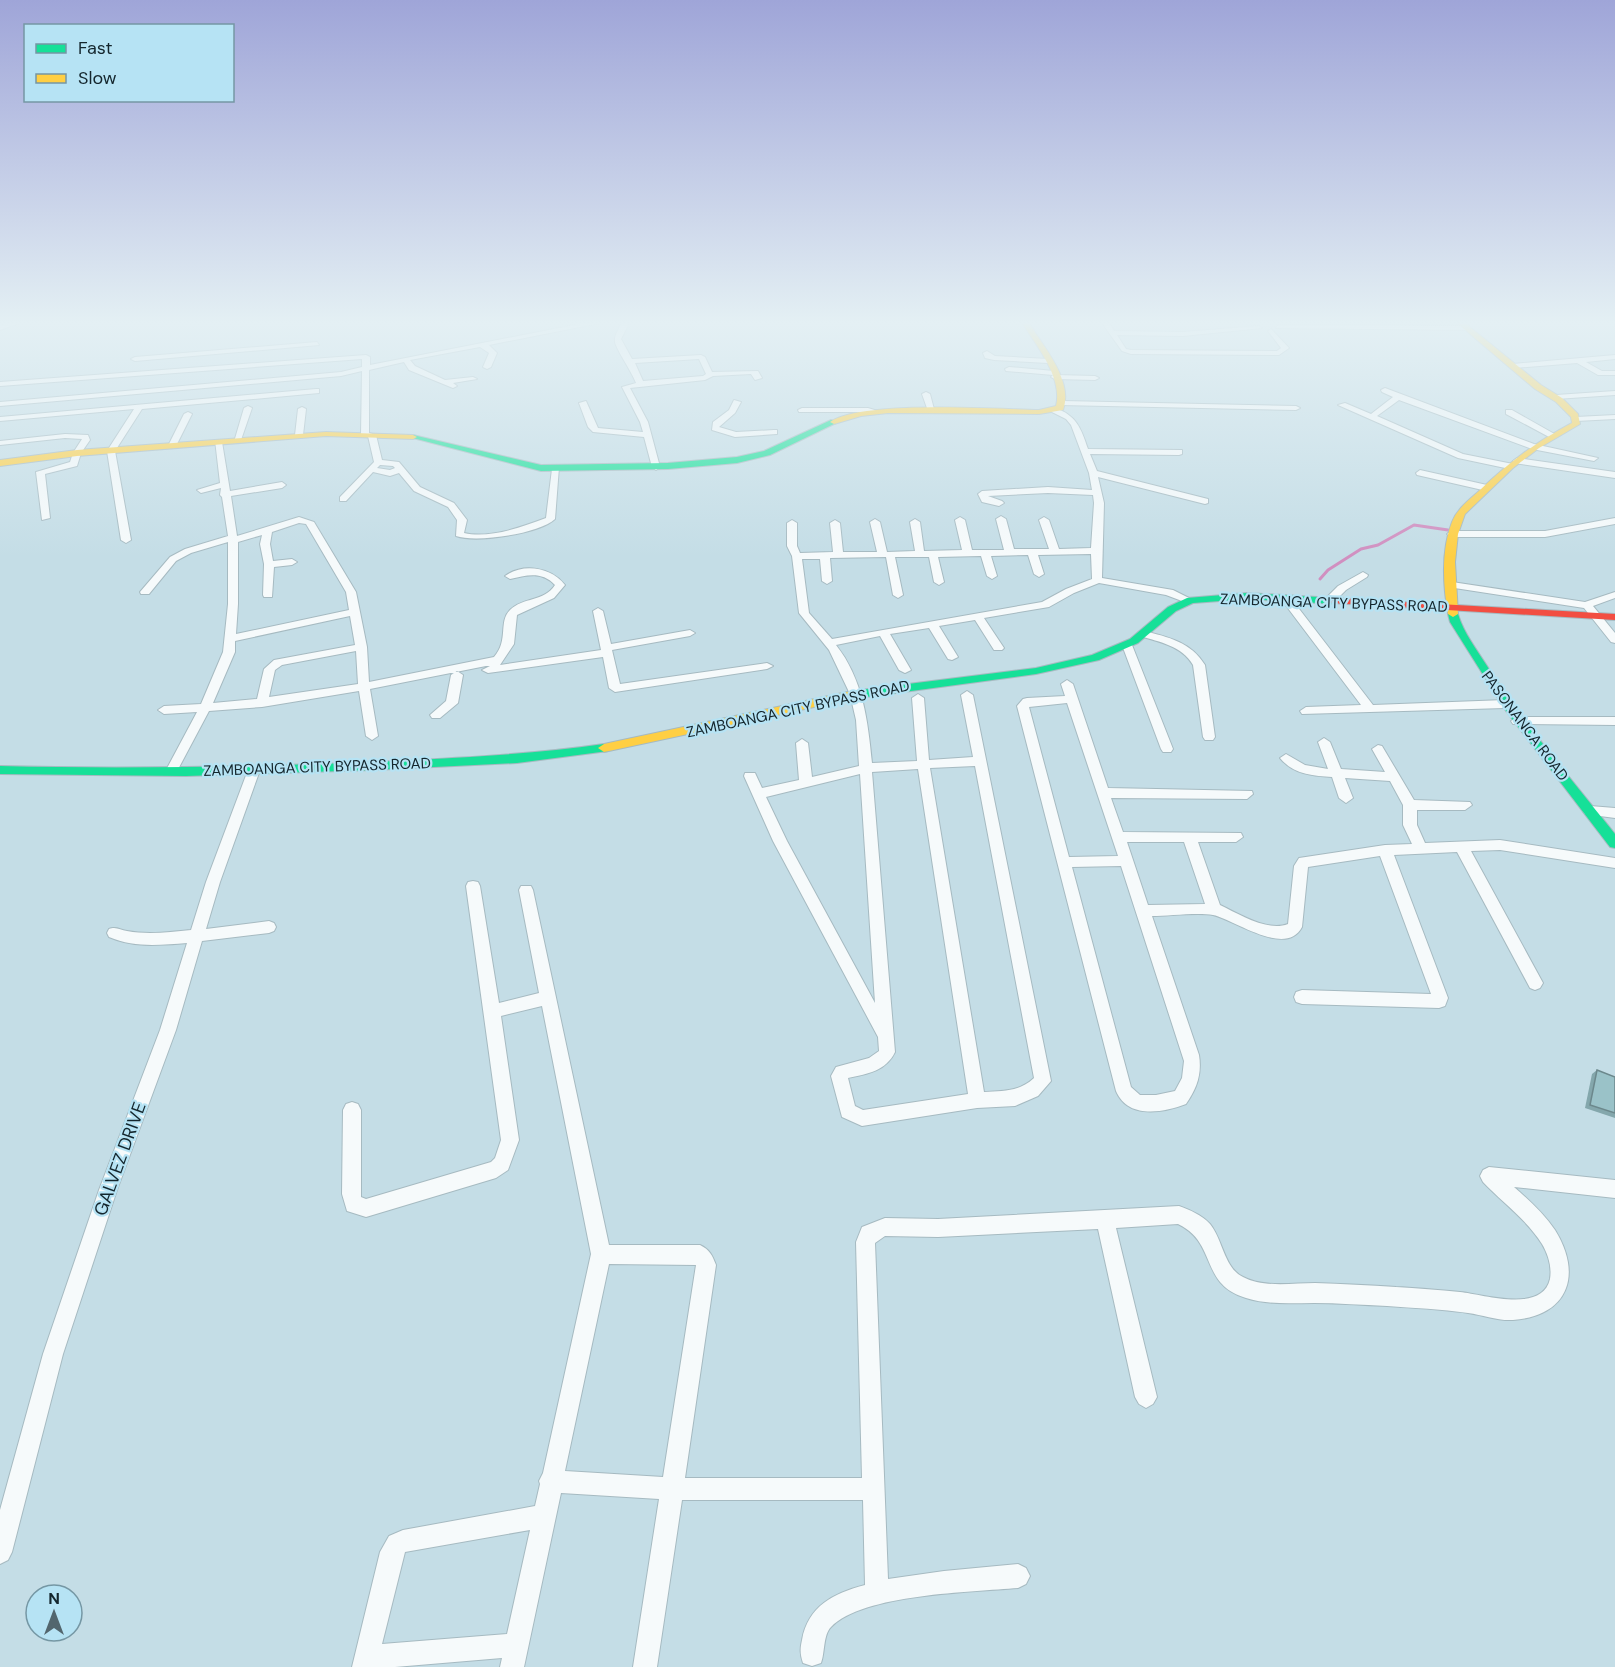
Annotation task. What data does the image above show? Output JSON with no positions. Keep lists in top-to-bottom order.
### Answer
{
  "streets": {
    "street": ["ZAMBOANGA CITY BYPASS ROAD", "PASONANCA ROAD", "GALVEZ DRIVE"]
  },
  "crossings": [
    ["ZAMBOANGA CITY BYPASS ROAD", "PASONANCA ROAD"],
    ["ZAMBOANGA CITY BYPASS ROAD", "GALVEZ DRIVE"]
  ],
  "legend": ["Fast", "Slow"],
  "north": "top"
}
